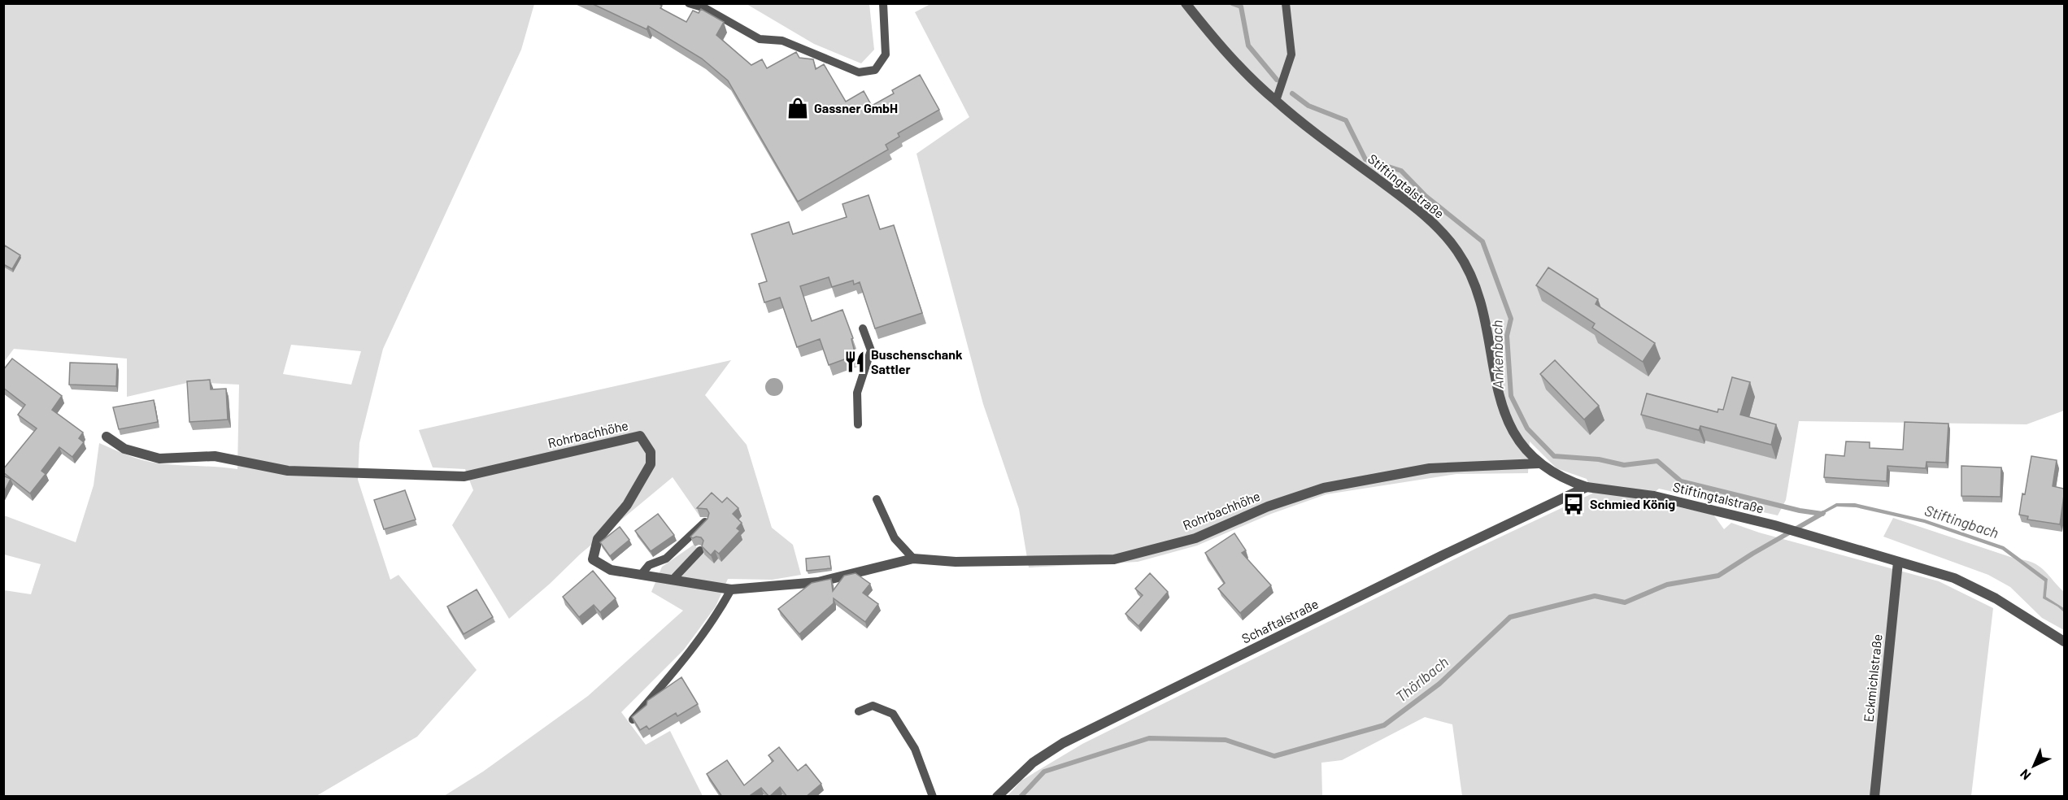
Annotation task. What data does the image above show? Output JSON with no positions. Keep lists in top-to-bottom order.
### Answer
{
  "streets": {
    "street": [
      "Stiftingtalstraße",
      "Rohrbachhöhe",
      "Schaftalstraße",
      "Eckmichlstraße"
    ]
  },
  "crossings": [
    ["Stiftingtalstraße", "Rohrbachhöhe"],
    ["Stiftingtalstraße", "Schaftalstraße"],
    ["Stiftingtalstraße", "Eckmichlstraße"]
  ],
  "water": ["Ankenbach", "Stiftingbach", "Thörlbach"],
  "places": {
    "shop": ["Gassner GmbH"],
    "restaurant": ["Buschenschank Sattler"],
    "bus stop": ["Schmied König"]
  },
  "north": "bottom left"
}
